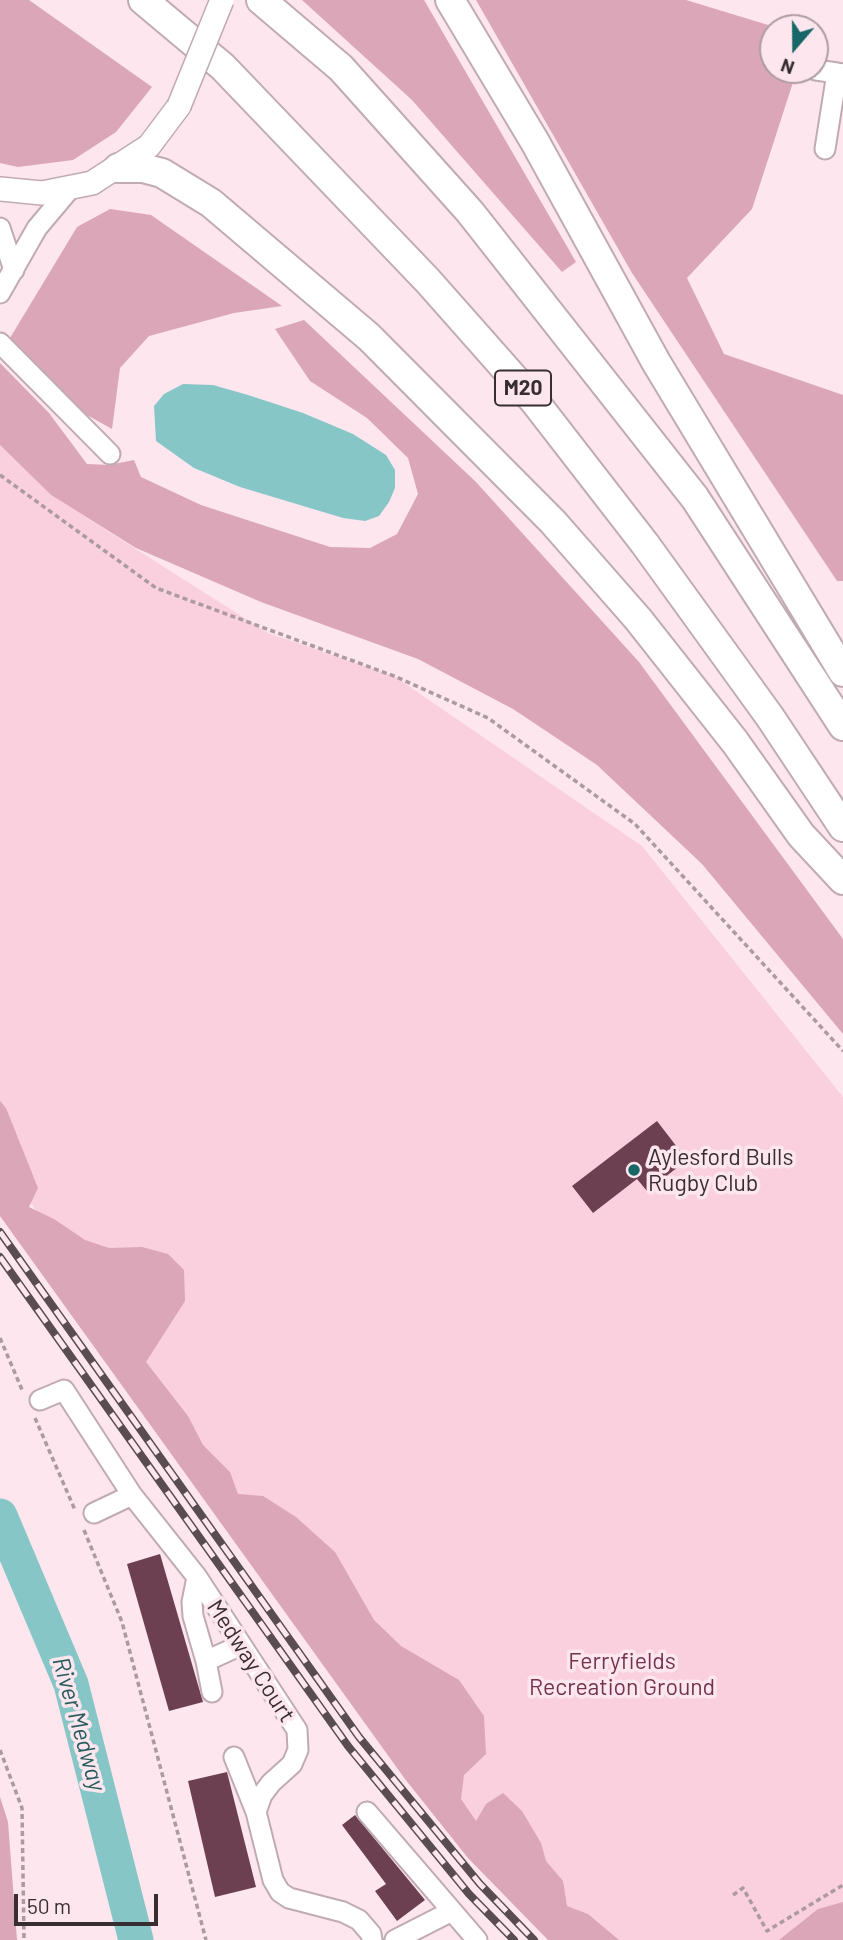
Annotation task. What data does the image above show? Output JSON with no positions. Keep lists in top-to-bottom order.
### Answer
{
  "streets": {
    "highway": ["M20"],
    "street": ["Medway Court"]
  },
  "water": ["River Medway"],
  "parks": ["Ferryfields Recreation Ground"],
  "places": ["Aylesford Bulls Rugby Club"],
  "scale_bar": "50 m",
  "north": "bottom"
}
